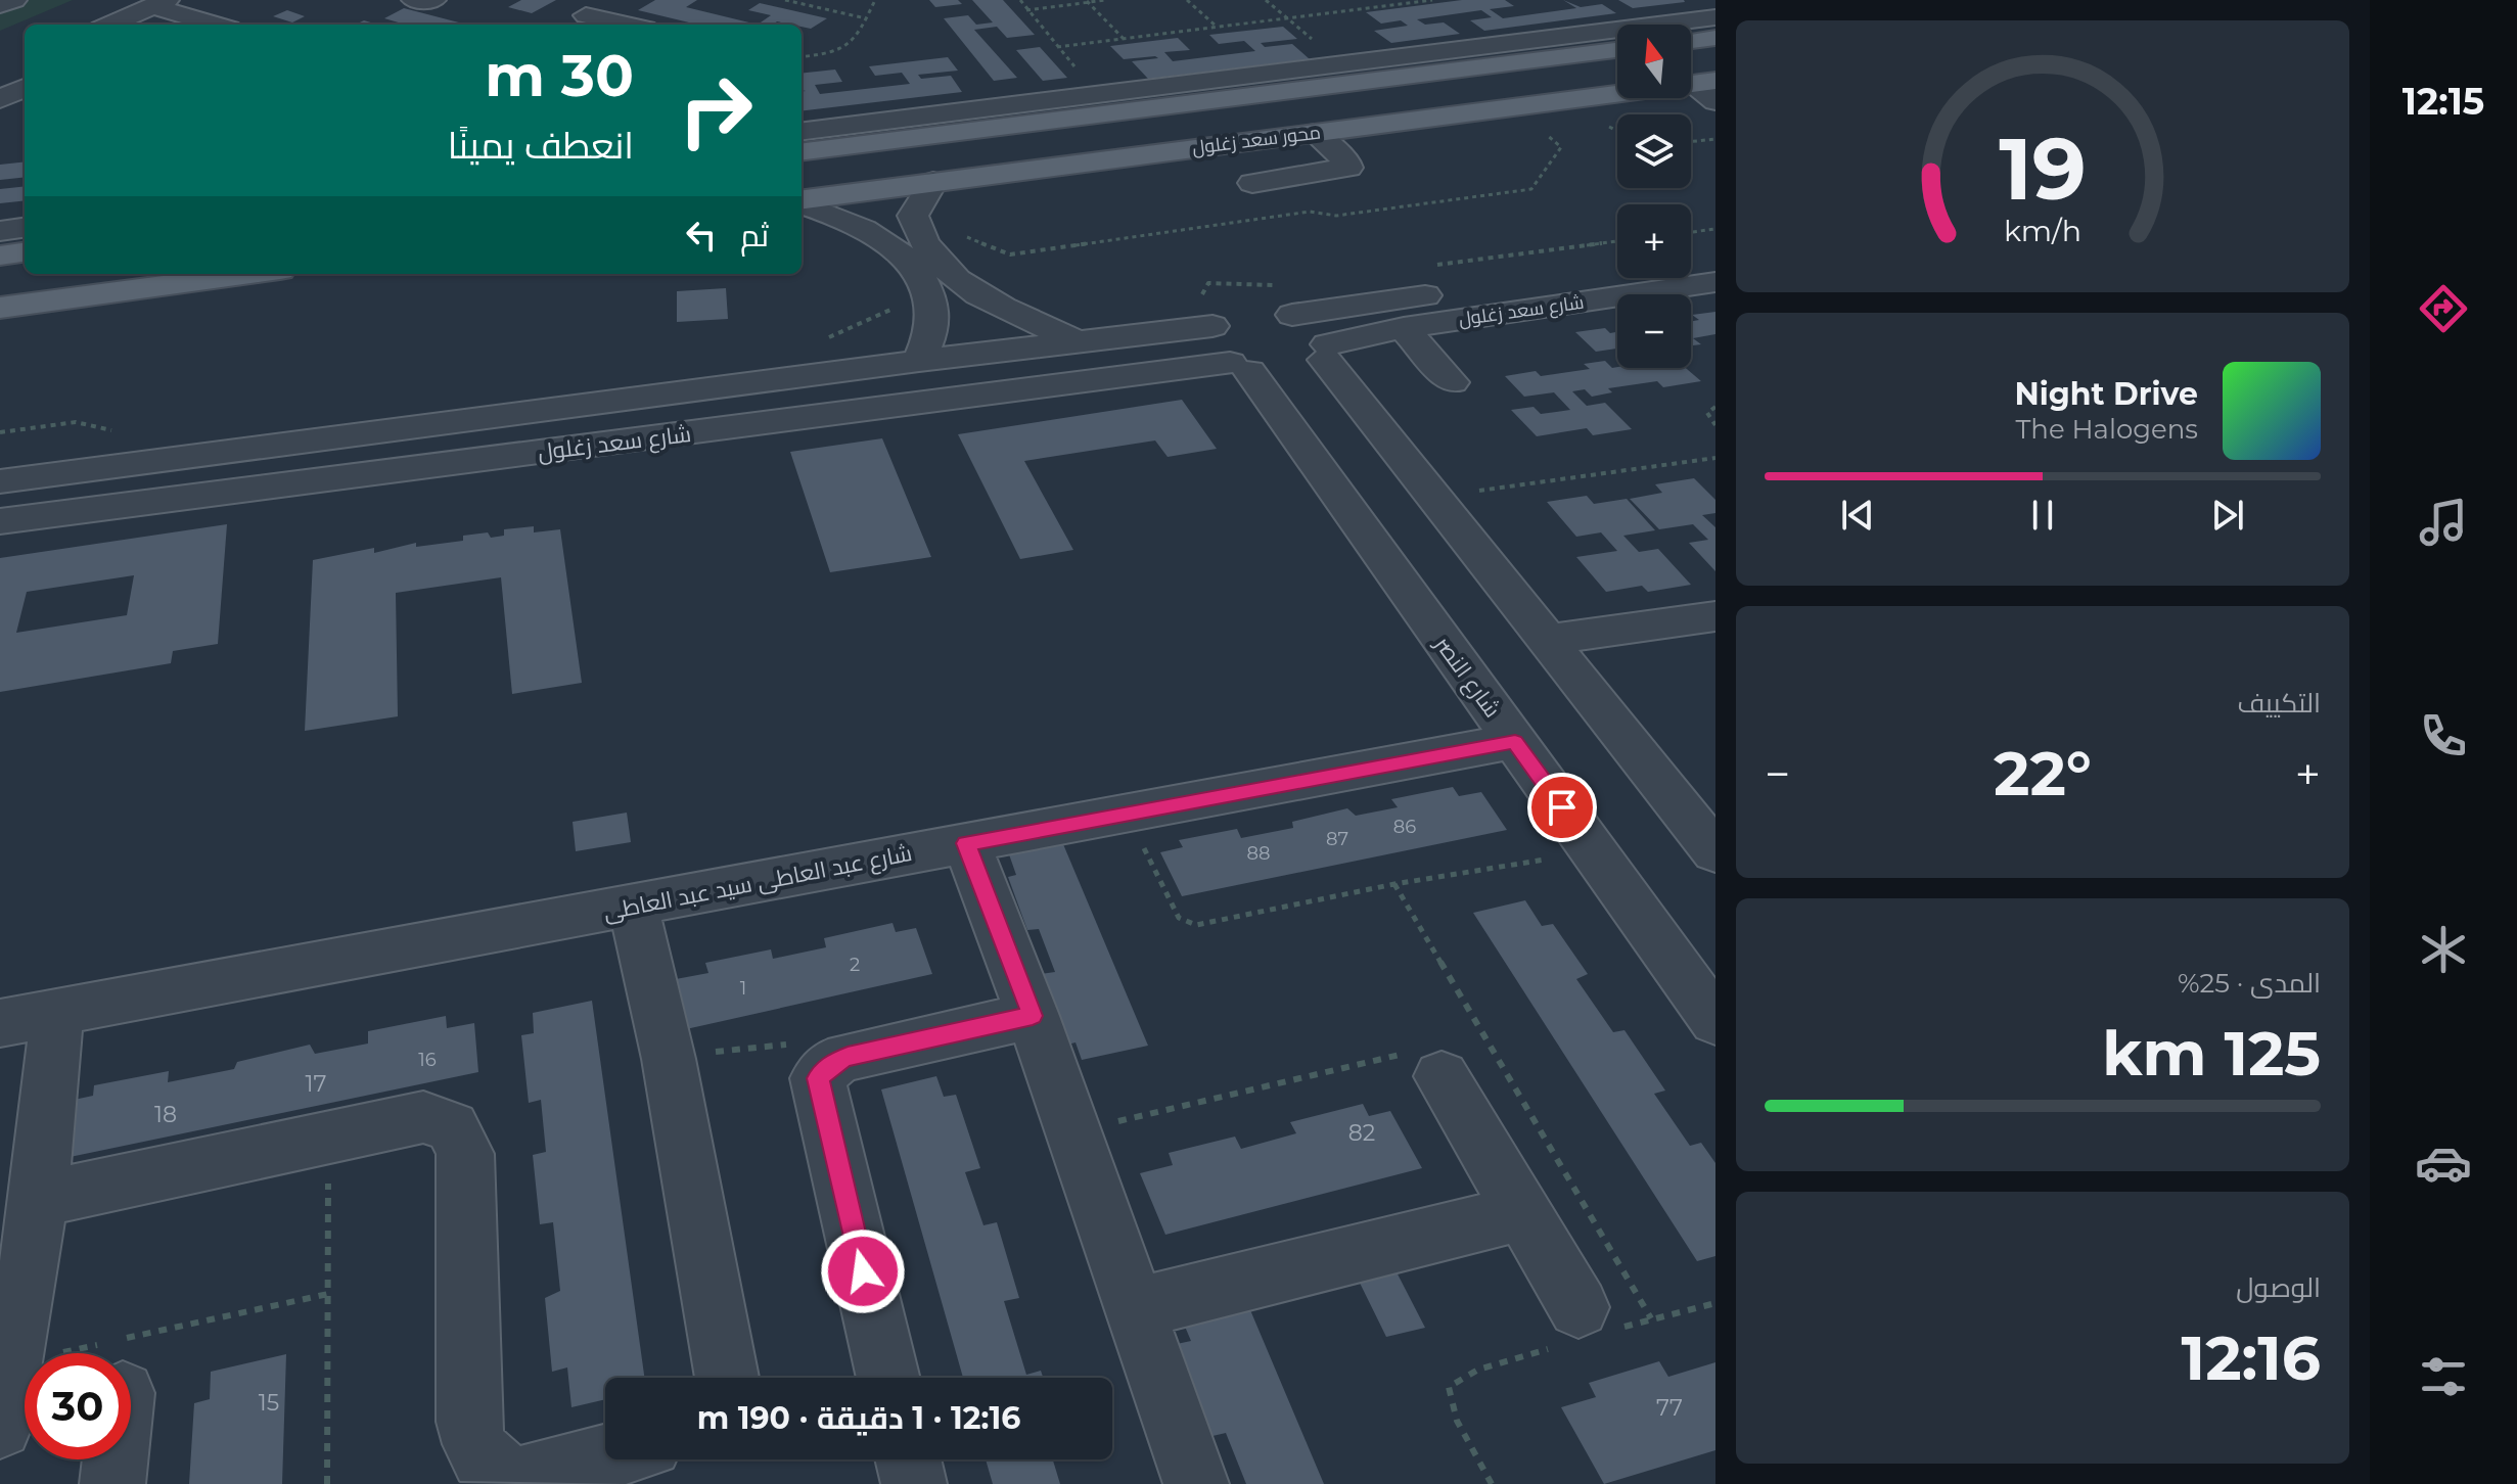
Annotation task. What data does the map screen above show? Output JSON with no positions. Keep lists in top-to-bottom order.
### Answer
{
  "streets": {
    "main road": ["محور سعد زغلول"],
    "street": ["شارع سعد زغلول", "شارع النصر", "شارع عبد العاطى سيد عبد العاطى"]
  },
  "crossings": [
    ["شارع سعد زغلول", "شارع النصر"],
    ["شارع النصر", "شارع عبد العاطى سيد عبد العاطى"]
  ],
  "house_numbers": [
    "86",
    "87",
    "88",
    "2",
    "1",
    "16",
    "17",
    "18",
    "82",
    "15",
    "77"
  ],
  "north": "top",
  "page": {
    "tabs": "12:15",
    "map_buttons": ["+", "−"],
    "turn": ["30 m", "انعطف يمينًا"],
    "then": "ثم",
    "song": ["Night Drive", "The Halogens"],
    "tile": [
      "التكييف",
      ["المدى · 25%", "125 km"],
      ["الوصول", "12:16"]
    ],
    "heat": ["−", "22°", "+"],
    "limit": "30",
    "trip": "12:16 · 1 دقيقة · 190 m",
    "gauge": ["19", "km/h"]
  }
}
